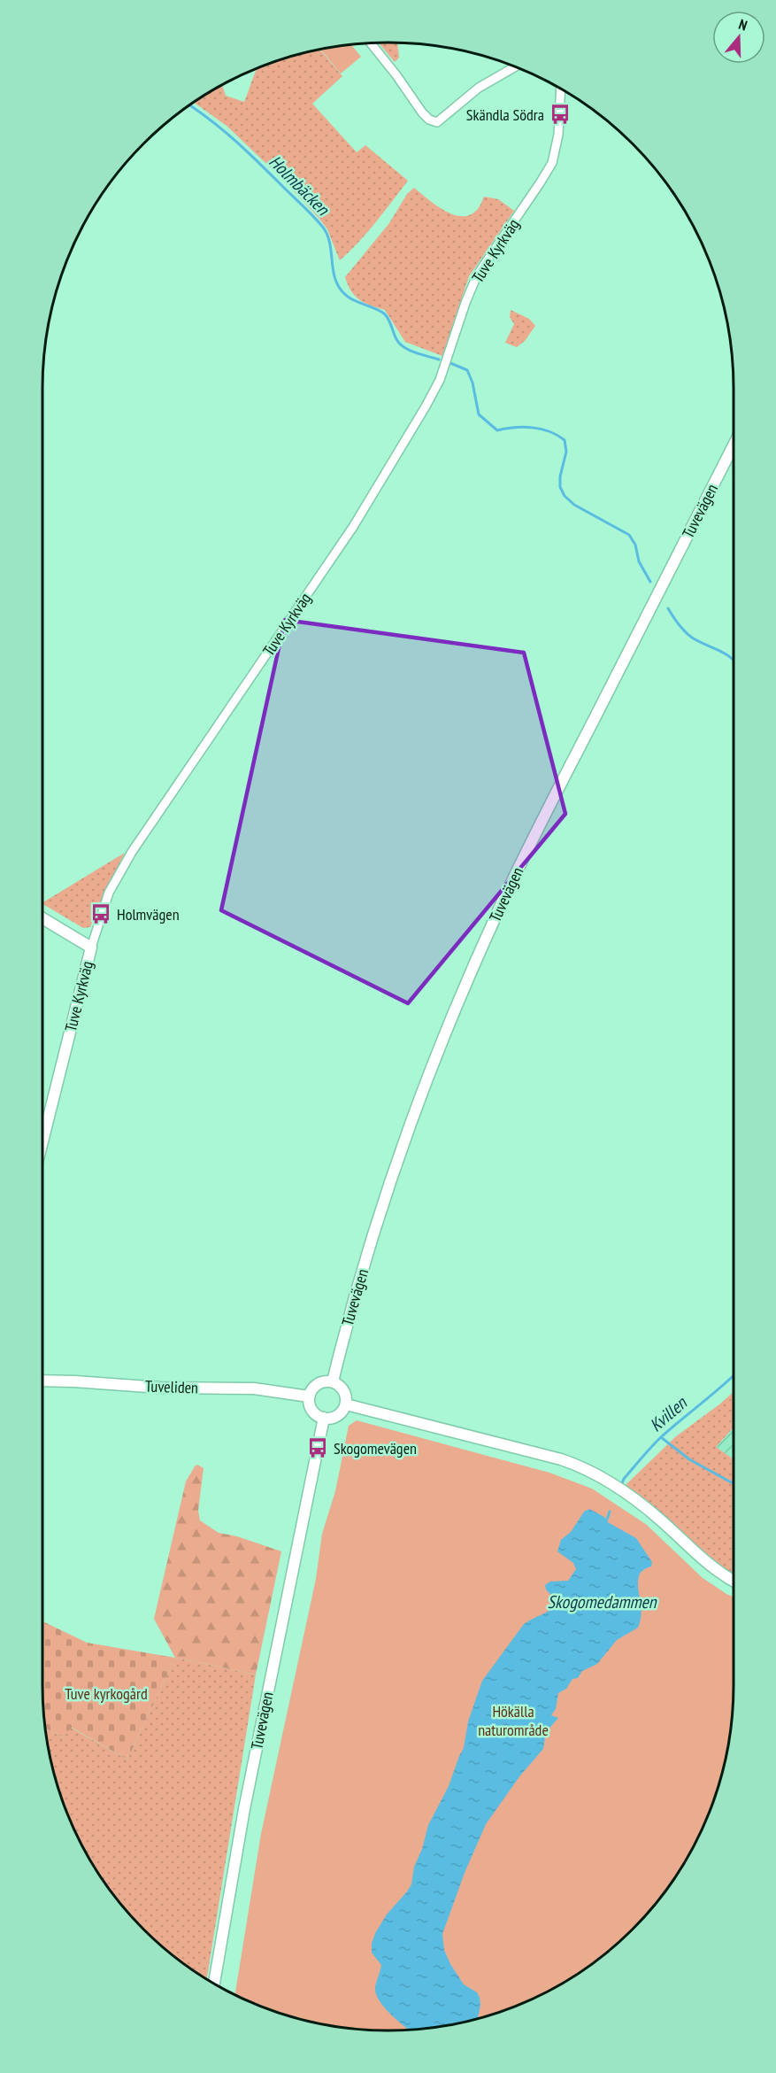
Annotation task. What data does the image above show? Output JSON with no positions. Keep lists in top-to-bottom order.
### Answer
{
  "streets": {
    "main road": ["Tuve Kyrkväg", "Tuvevägen", "Tuveliden"]
  },
  "crossings": [
    ["Tuvevägen", "Tuveliden"]
  ],
  "water": ["Holmbäcken", "Kvillen", "Skogomedammen"],
  "parks": ["Tuve kyrkogård", "Hökälla naturområde"],
  "places": {
    "bus stop": ["Skändla Södra", "Holmvägen", "Skogomevägen"]
  },
  "north": "top"
}
